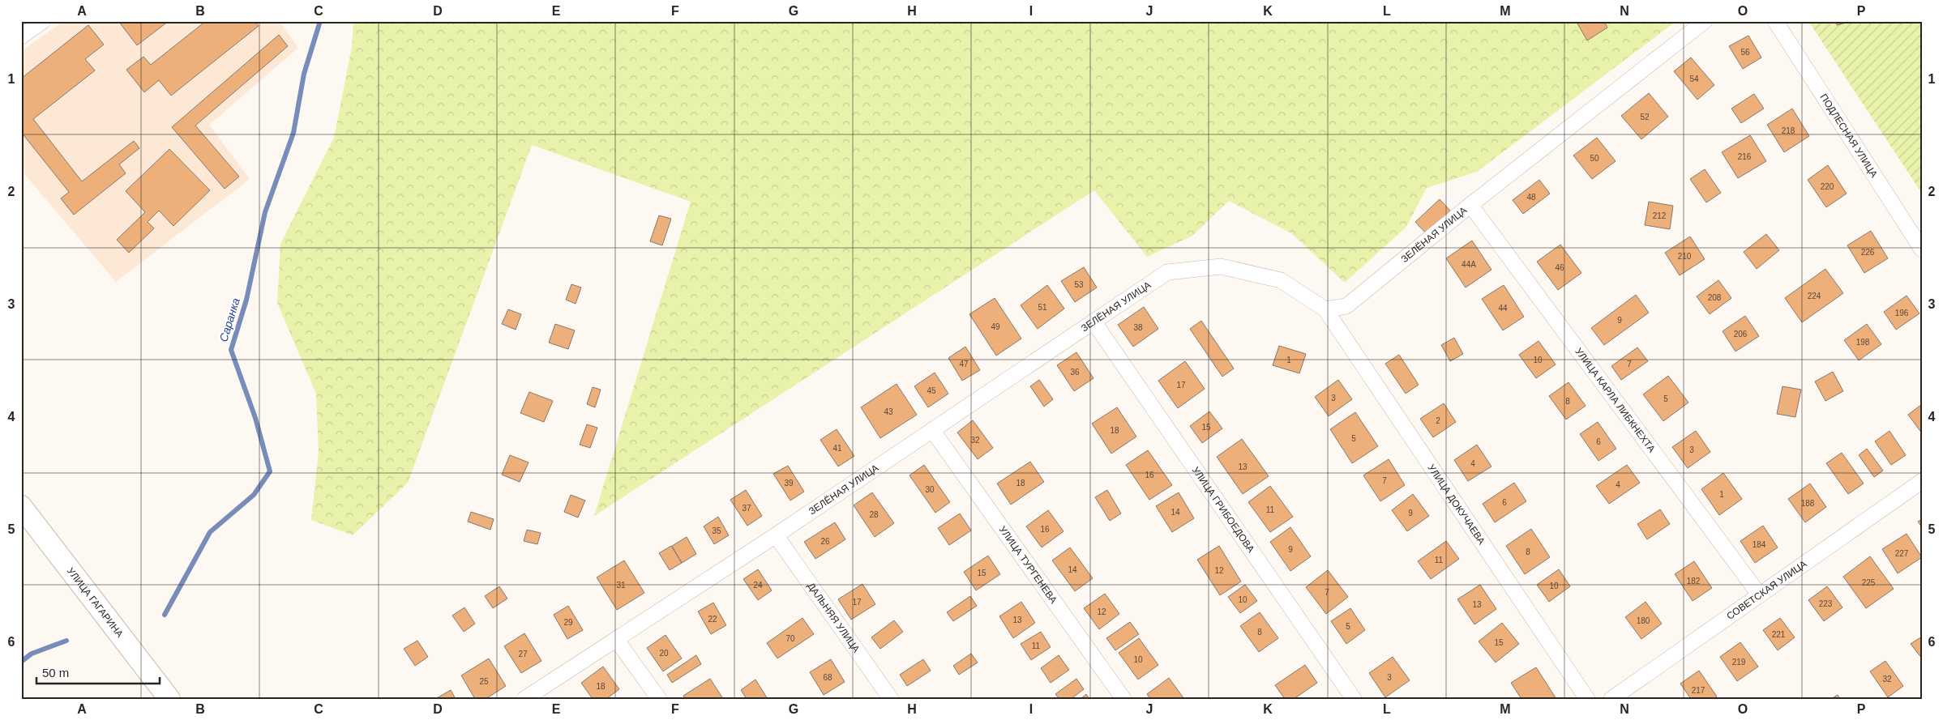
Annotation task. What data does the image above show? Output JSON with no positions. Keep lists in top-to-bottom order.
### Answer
{
  "streets": {
    "main road": ["УЛИЦА ГАГАРИНА"],
    "street": [
      "ПОДЛЕСНАЯ УЛИЦА",
      "ЗЕЛЁНАЯ УЛИЦА",
      "УЛИЦА КАРЛА ЛИБКНЕХТА",
      "УЛИЦА ДОКУЧАЕВА",
      "УЛИЦА ГРИБОЕДОВА",
      "УЛИЦА ТУРГЕНЕВА",
      "СОВЕТСКАЯ УЛИЦА",
      "ДАЛЬНЯЯ УЛИЦА"
    ]
  },
  "crossings": [
    ["ЗЕЛЁНАЯ УЛИЦА", "УЛИЦА КАРЛА ЛИБКНЕХТА"],
    ["ЗЕЛЁНАЯ УЛИЦА", "УЛИЦА ДОКУЧАЕВА"],
    ["ЗЕЛЁНАЯ УЛИЦА", "УЛИЦА ГРИБОЕДОВА"],
    ["ЗЕЛЁНАЯ УЛИЦА", "УЛИЦА ТУРГЕНЕВА"],
    ["ЗЕЛЁНАЯ УЛИЦА", "ДАЛЬНЯЯ УЛИЦА"],
    ["УЛИЦА КАРЛА ЛИБКНЕХТА", "СОВЕТСКАЯ УЛИЦА"]
  ],
  "water": ["Саранка"],
  "house_numbers": [
    "56",
    "54",
    "52",
    "218",
    "216",
    "50",
    "220",
    "48",
    "212",
    "226",
    "210",
    "44А",
    "46",
    "53",
    "224",
    "208",
    "51",
    "44",
    "196",
    "9",
    "49",
    "38",
    "206",
    "198",
    "1",
    "10",
    "47",
    "7",
    "36",
    "17",
    "45",
    "3",
    "5",
    "8",
    "43",
    "2",
    "15",
    "18",
    "5",
    "32",
    "6",
    "41",
    "3",
    "4",
    "13",
    "16",
    "7",
    "39",
    "18",
    "4",
    "30",
    "1",
    "6",
    "188",
    "37",
    "11",
    "14",
    "9",
    "28",
    "16",
    "35",
    "26",
    "184",
    "9",
    "8",
    "227",
    "11",
    "14",
    "12",
    "15",
    "182",
    "225",
    "31",
    "24",
    "10",
    "7",
    "10",
    "17",
    "223",
    "13",
    "12",
    "22",
    "13",
    "180",
    "29",
    "5",
    "8",
    "221",
    "70",
    "15",
    "11",
    "20",
    "27",
    "10",
    "219",
    "68",
    "3",
    "32",
    "25",
    "18",
    "217"
  ],
  "scale_bar": "50 m",
  "grid": {
    "columns": [
      "A",
      "B",
      "C",
      "D",
      "E",
      "F",
      "G",
      "H",
      "I",
      "J",
      "K",
      "L",
      "M",
      "N",
      "O",
      "P"
    ],
    "rows": [
      "1",
      "2",
      "3",
      "4",
      "5",
      "6"
    ]
  }
}
